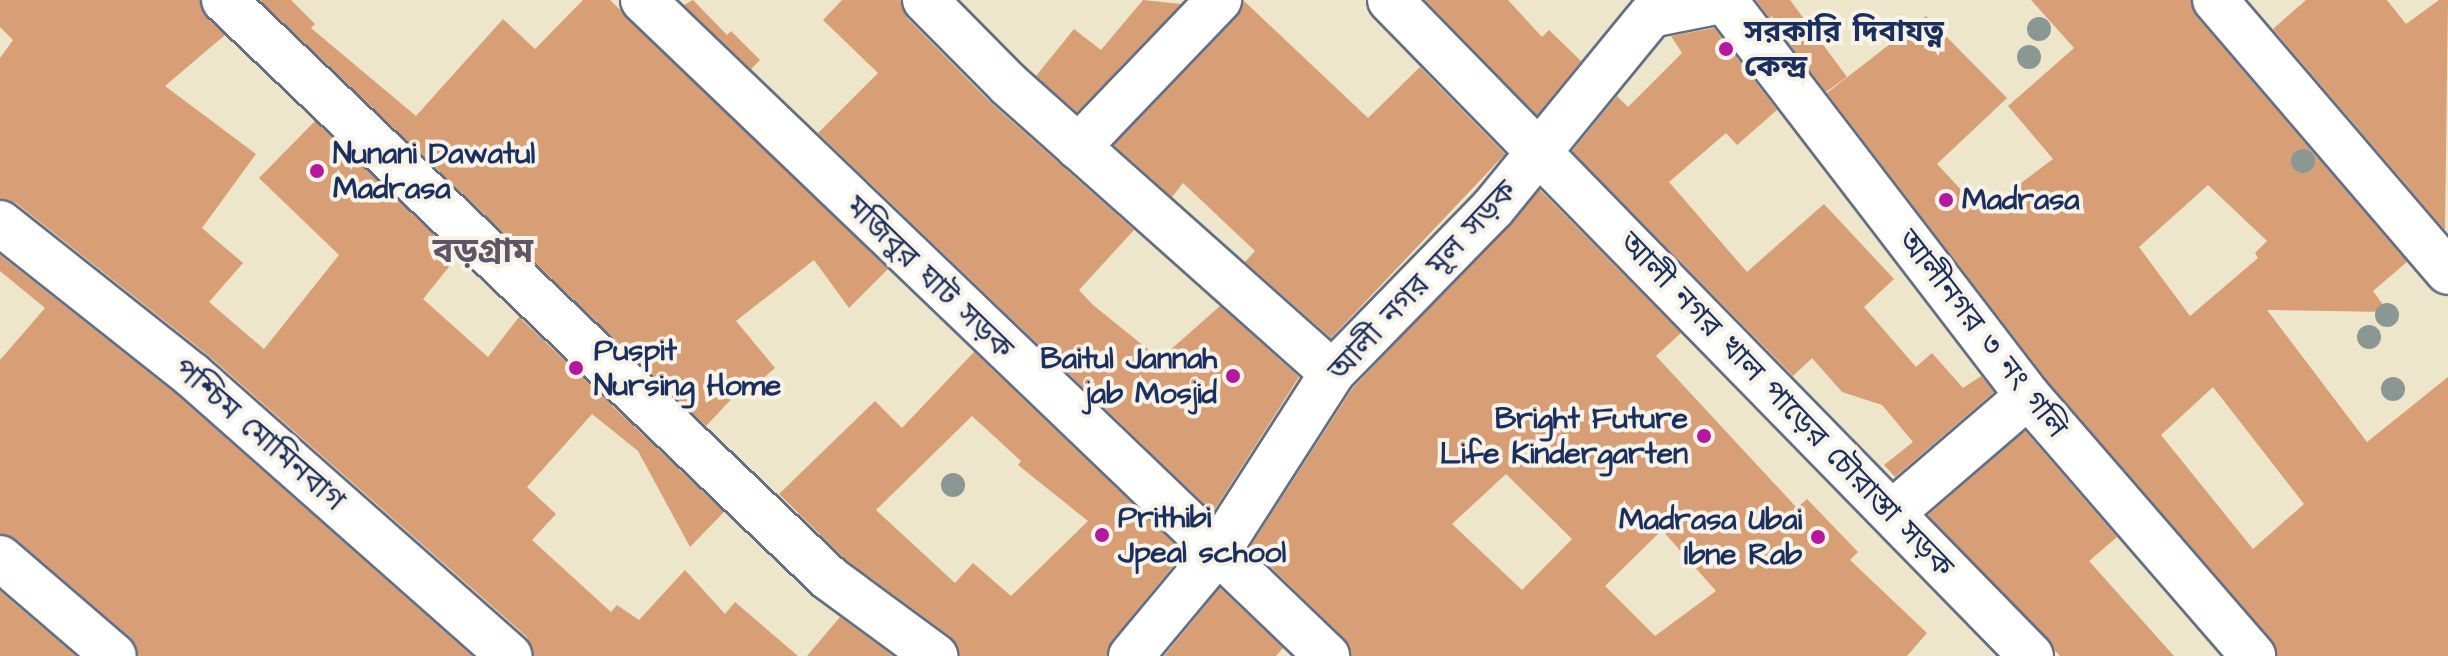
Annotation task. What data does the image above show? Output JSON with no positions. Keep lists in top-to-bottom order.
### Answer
{
  "streets": {
    "street": [
      "মজিবুর ঘাট সড়ক",
      "আলী নগর মূল সড়ক",
      "আলীনগর ৩ নং গলি",
      "আলী নগর খাল পাড়ের চৌরাস্তা সড়ক",
      "পশ্চিম মোমিনবাগ"
    ]
  },
  "crossings": [
    ["মজিবুর ঘাট সড়ক", "আলী নগর মূল সড়ক"],
    ["আলী নগর মূল সড়ক", "আলীনগর ৩ নং গলি"],
    ["আলী নগর মূল সড়ক", "আলী নগর খাল পাড়ের চৌরাস্তা সড়ক"]
  ],
  "districts": ["বড়গ্রাম"],
  "places": [
    "সরকারি দিবাযত্ন কেন্দ্র",
    "Nunani Dawatul Madrasa",
    "Madrasa",
    "Puspit Nursing Home",
    "Baitul Jannah jab Mosjid",
    "Bright Future Life Kindergarten",
    "Prithibi Jpeal school",
    "Madrasa Ubai Ibne Rab"
  ]
}
